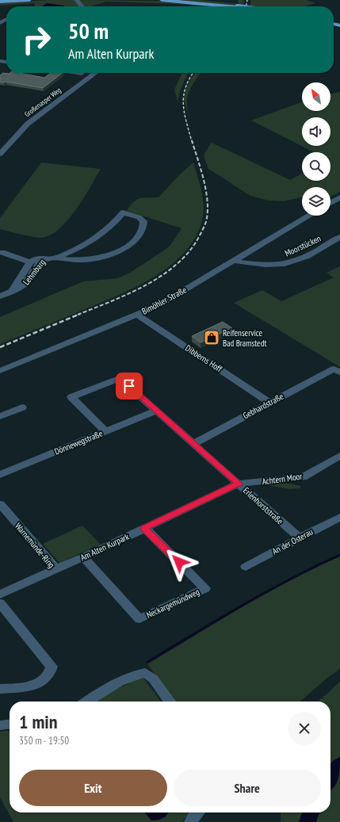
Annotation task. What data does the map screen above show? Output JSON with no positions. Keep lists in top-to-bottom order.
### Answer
{
  "streets": {
    "street": [
      "Großenasper Weg",
      "Moorstücken",
      "Lehmbarg",
      "Bimöhler Straße",
      "Dibberns Hoff",
      "Gebhardstraße",
      "Dönnewegstraße",
      "Achtern Moor",
      "Erlenhorststraße",
      "An der Osterau",
      "Warnemünde-Ring",
      "Am Alten Kurpark",
      "Neckargemündweg"
    ]
  },
  "crossings": [
    ["Moorstücken", "Bimöhler Straße"],
    ["Bimöhler Straße", "Dibberns Hoff"],
    ["Dibberns Hoff", "Gebhardstraße"],
    ["Gebhardstraße", "Erlenhorststraße"],
    ["Dönnewegstraße", "Erlenhorststraße"],
    ["Achtern Moor", "Erlenhorststraße"],
    ["Achtern Moor", "Am Alten Kurpark"],
    ["Erlenhorststraße", "An der Osterau"],
    ["Erlenhorststraße", "Am Alten Kurpark"],
    ["Warnemünde-Ring", "Am Alten Kurpark"],
    ["Am Alten Kurpark", "Neckargemündweg"]
  ],
  "places": {
    "shop": ["Reifenservice Bad Bramstedt"]
  },
  "north": "top left",
  "page": {
    "turn": ["50 m", "Am Alten Kurpark"],
    "heading": ["1 min", "350 m · 19:50"],
    "buttons": ["Exit", "Share"]
  }
}
